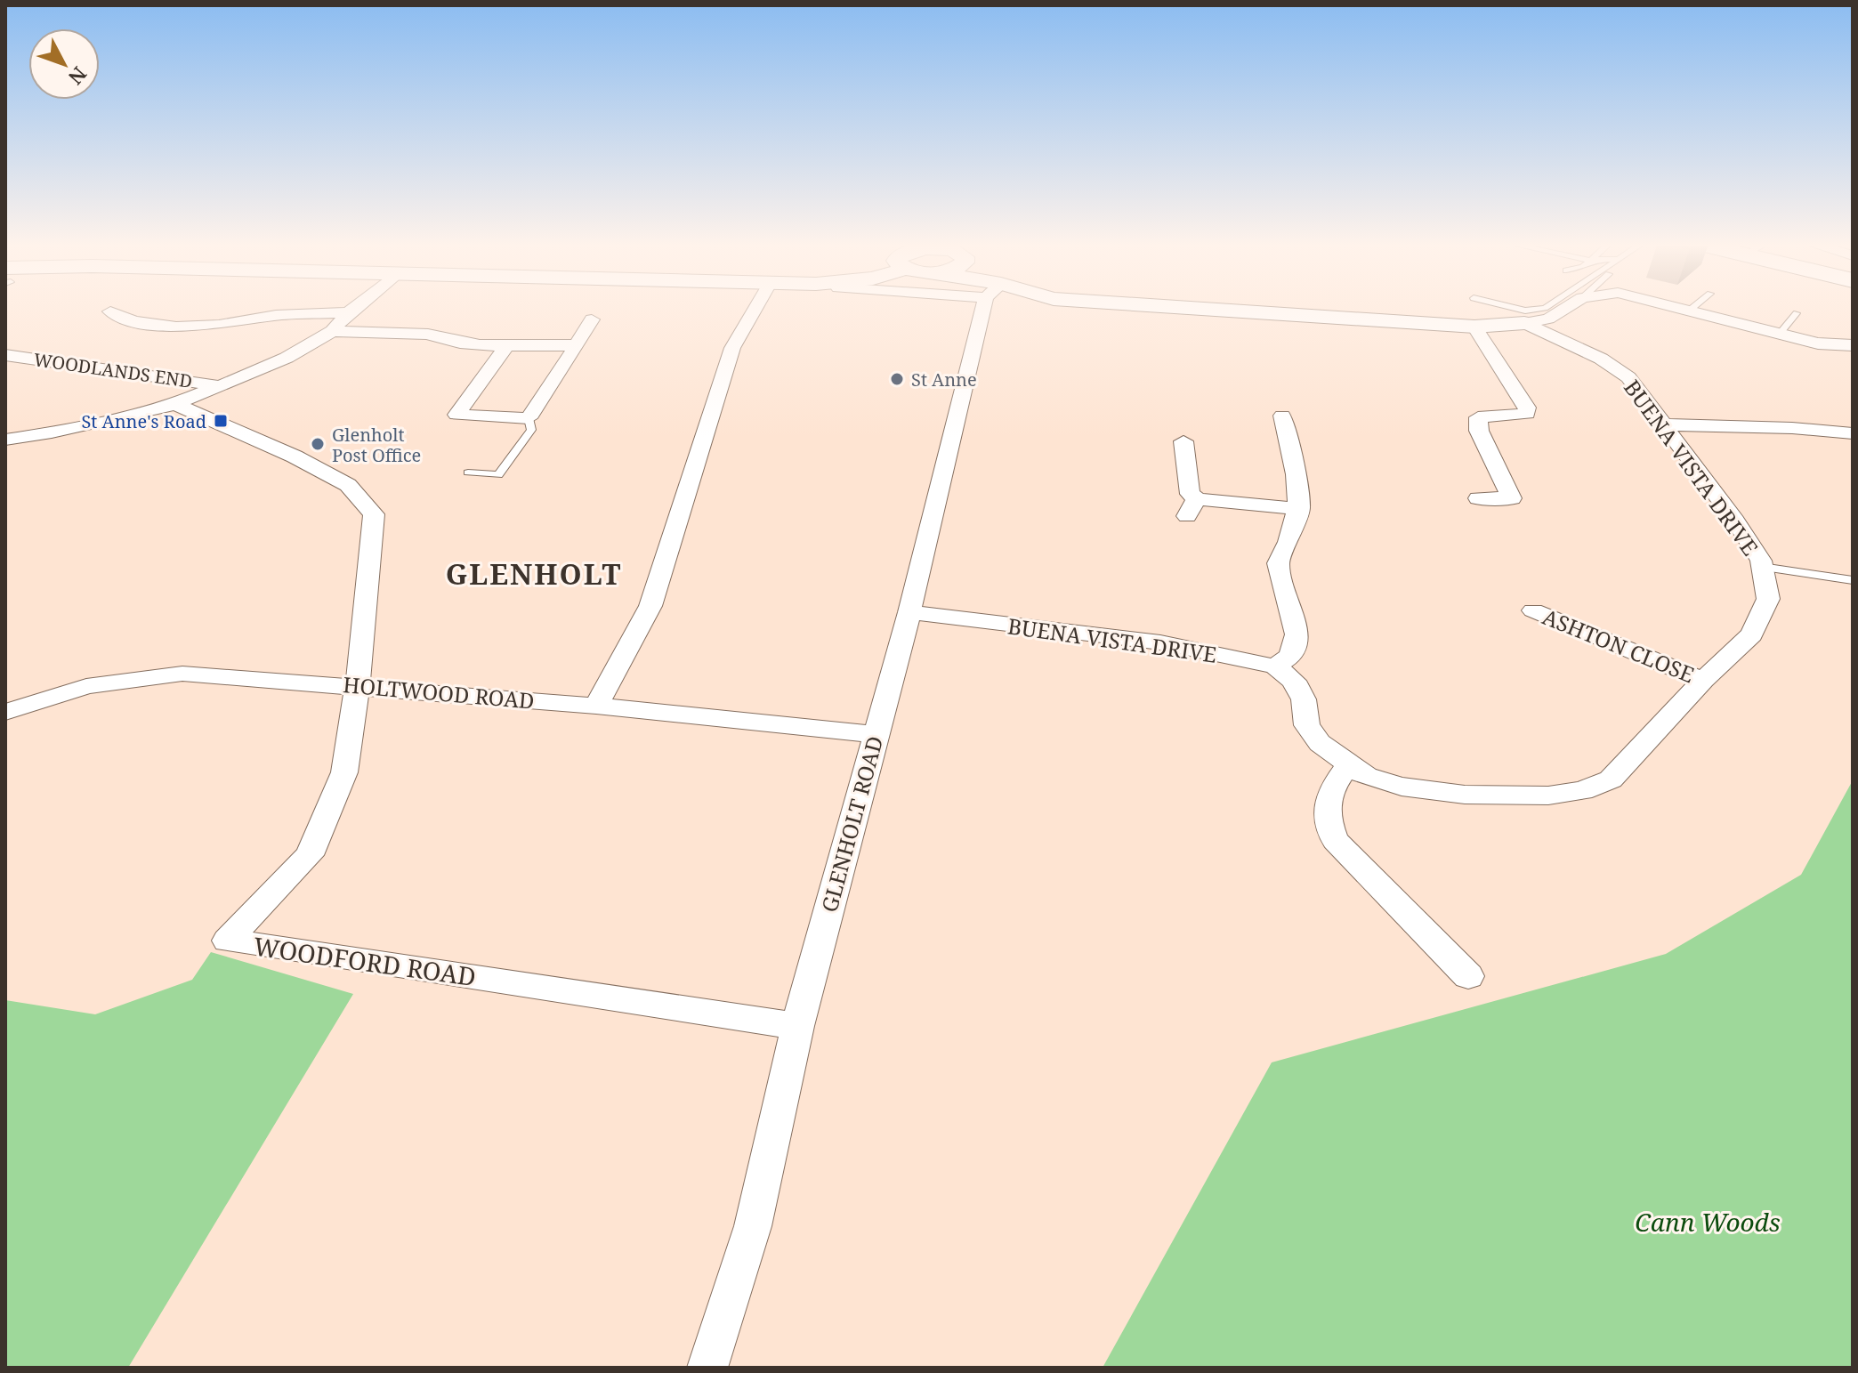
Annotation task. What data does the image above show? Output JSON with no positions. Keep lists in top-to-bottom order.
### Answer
{
  "streets": {
    "street": [
      "WOODLANDS END",
      "BUENA VISTA DRIVE",
      "ASHTON CLOSE",
      "HOLTWOOD ROAD",
      "GLENHOLT ROAD",
      "WOODFORD ROAD"
    ]
  },
  "crossings": [
    ["BUENA VISTA DRIVE", "ASHTON CLOSE"],
    ["BUENA VISTA DRIVE", "GLENHOLT ROAD"],
    ["HOLTWOOD ROAD", "GLENHOLT ROAD"],
    ["HOLTWOOD ROAD", "WOODFORD ROAD"],
    ["GLENHOLT ROAD", "WOODFORD ROAD"]
  ],
  "districts": ["GLENHOLT"],
  "parks": ["Cann Woods"],
  "places": {
    "other": ["St Anne", "Glenholt Post Office"],
    "transit": ["St Anne's Road"]
  },
  "north": "bottom right"
}
